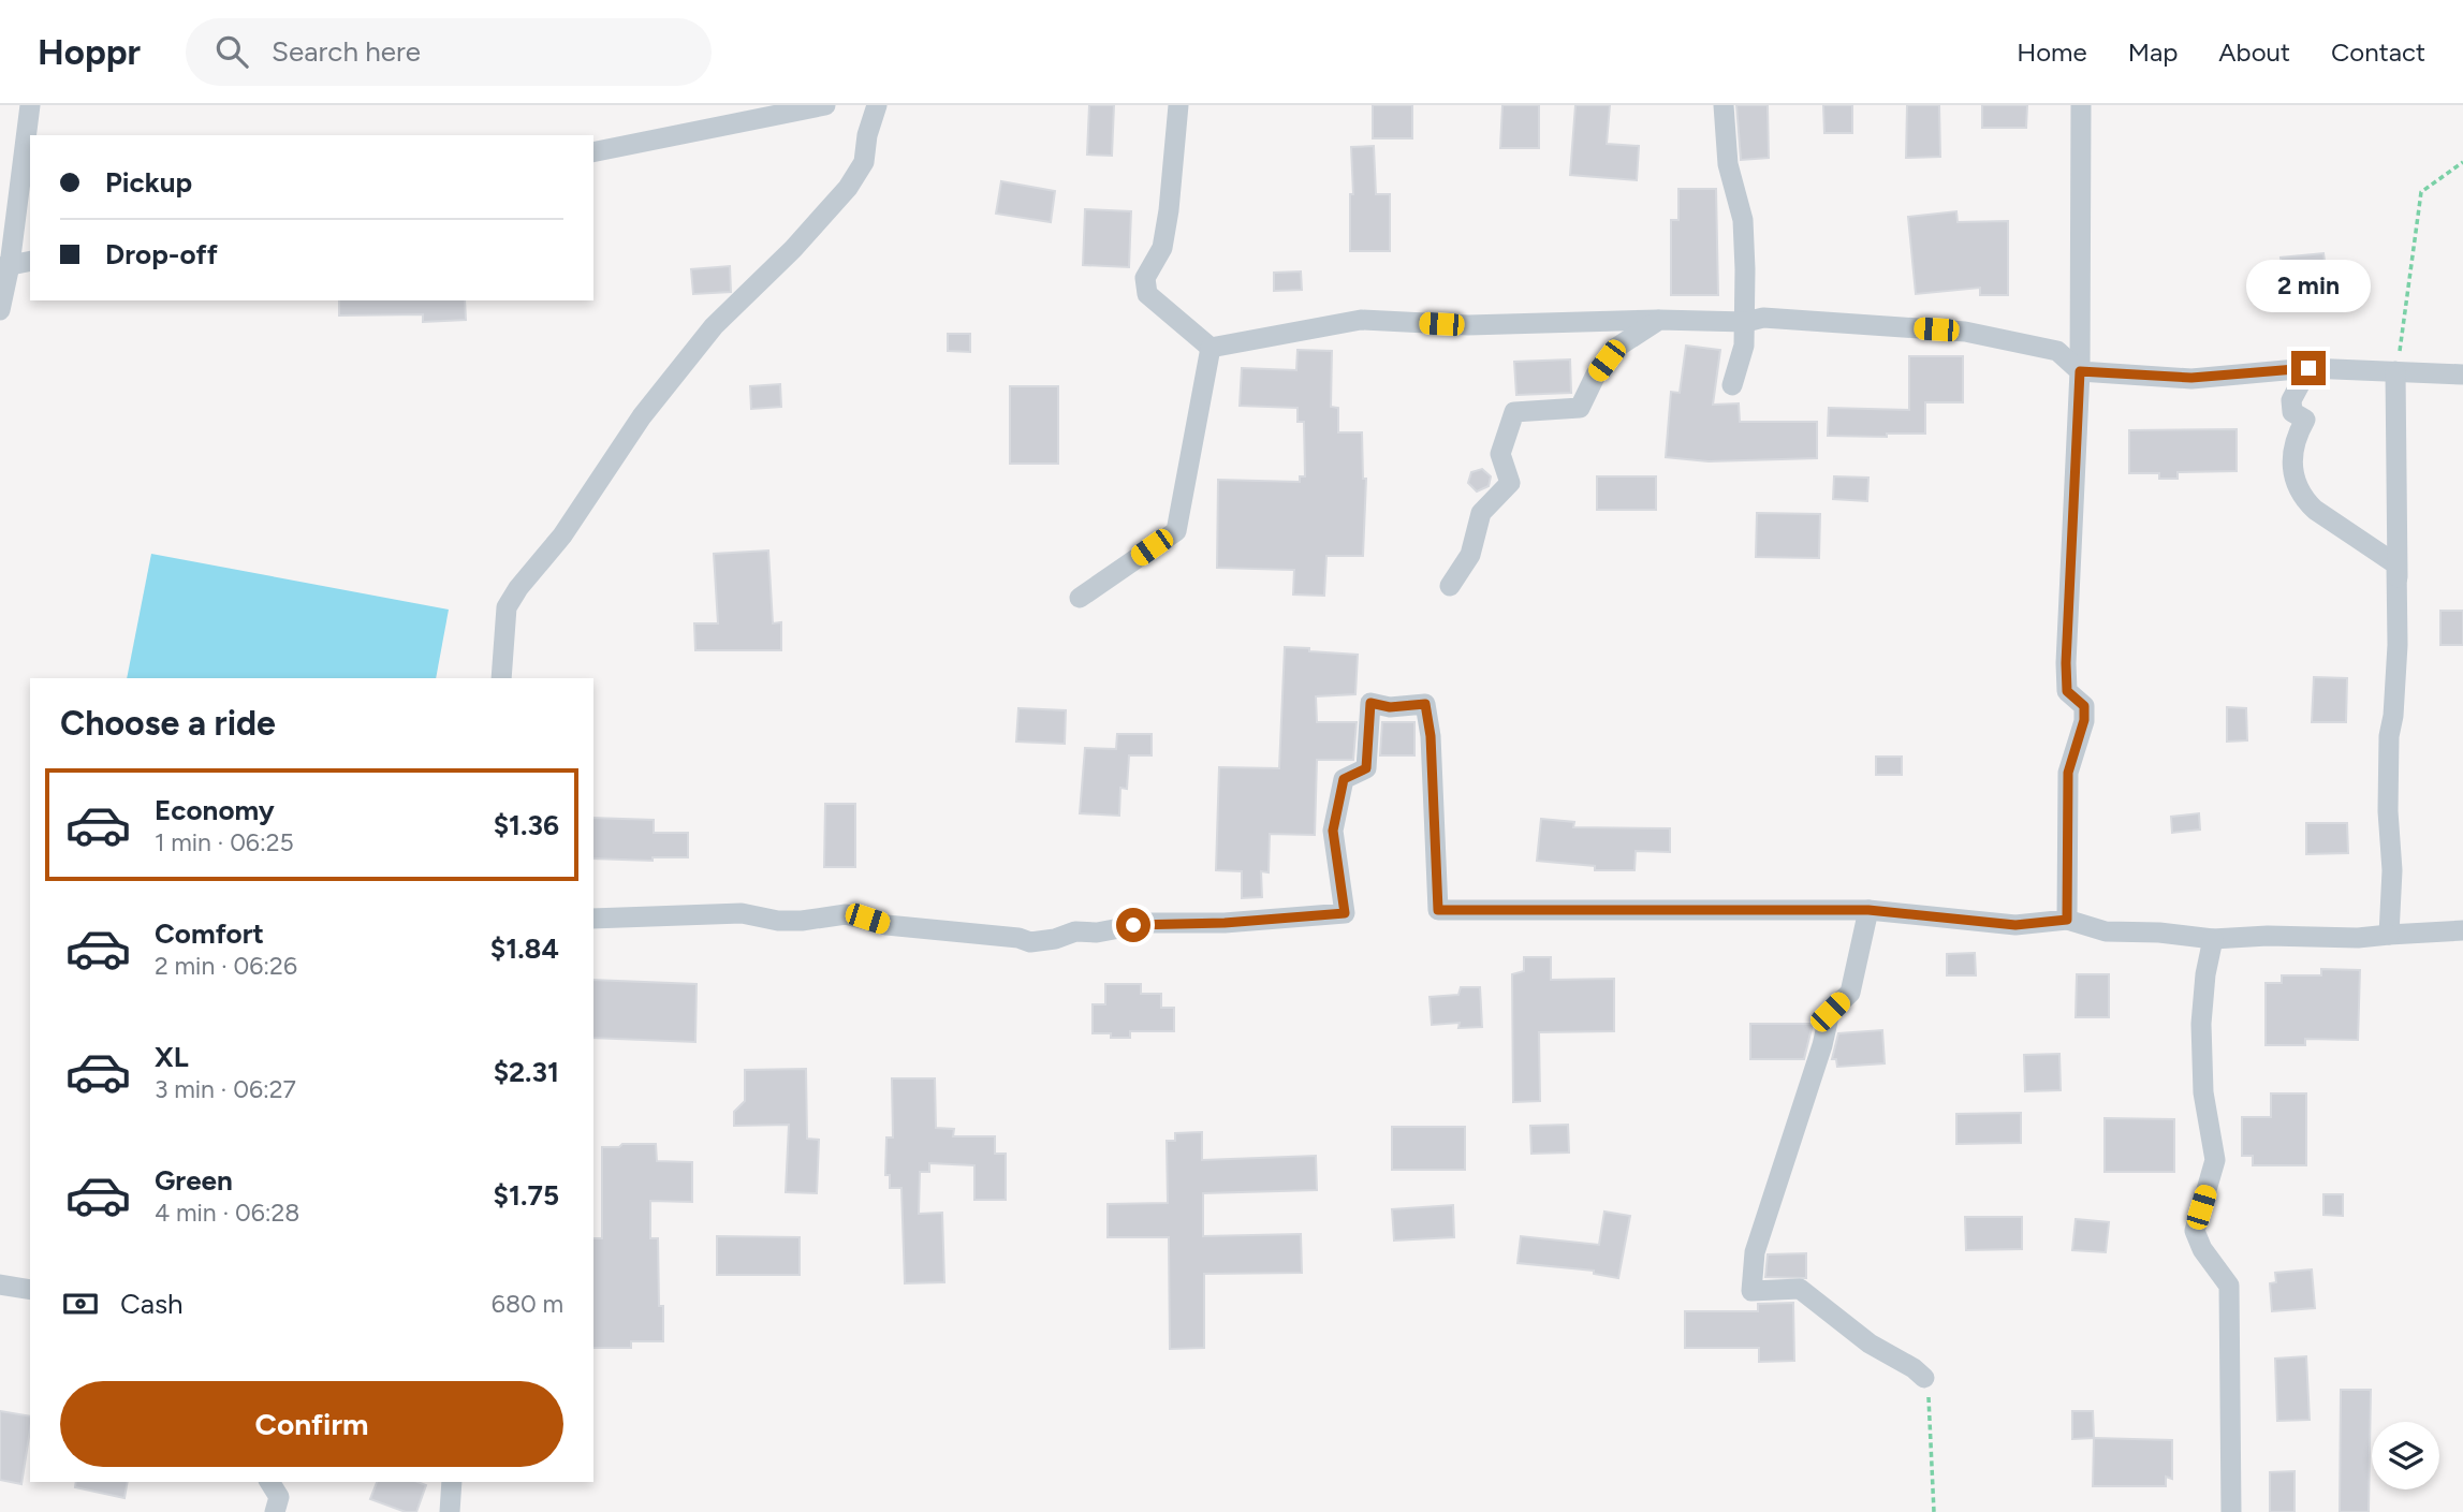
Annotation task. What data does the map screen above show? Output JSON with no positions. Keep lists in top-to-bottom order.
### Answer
{
  "page": {
    "header": "Hoppr",
    "search": "Search here",
    "nav": [
      "Home",
      "Map",
      "About",
      "Contact"
    ],
    "banner": ["Pickup", "Drop-off"],
    "bubble": "2 min",
    "heading": "Choose a ride",
    "list": [
      {
        "name": "Economy",
        "note": "1 min · 06:25",
        "value": "$1.36"
      },
      {
        "name": "Comfort",
        "note": "2 min · 06:26",
        "value": "$1.84"
      },
      {
        "name": "XL",
        "note": "3 min · 06:27",
        "value": "$2.31"
      },
      {
        "name": "Green",
        "note": "4 min · 06:28",
        "value": "$1.75"
      }
    ],
    "pay": ["Cash", "680 m"],
    "buttons": "Confirm"
  }
}
